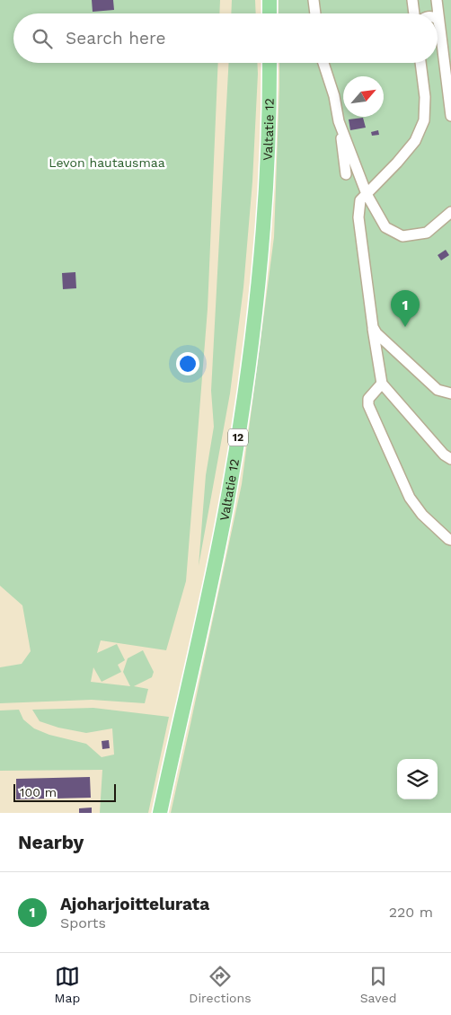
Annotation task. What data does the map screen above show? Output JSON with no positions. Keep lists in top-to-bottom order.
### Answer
{
  "streets": {
    "highway": ["Valtatie 12", "12"]
  },
  "parks": ["Levon hautausmaa"],
  "scale_bar": "100 m",
  "north": "top right",
  "page": {
    "search": "Search here",
    "pins": "1",
    "scale": "100 m",
    "heading": "Nearby",
    "list": [
      {
        "mark": "1",
        "name": "Ajoharjoittelurata",
        "note": "Sports",
        "value": "220 m"
      }
    ],
    "nav": ["Map", "Directions", "Saved"]
  }
}
